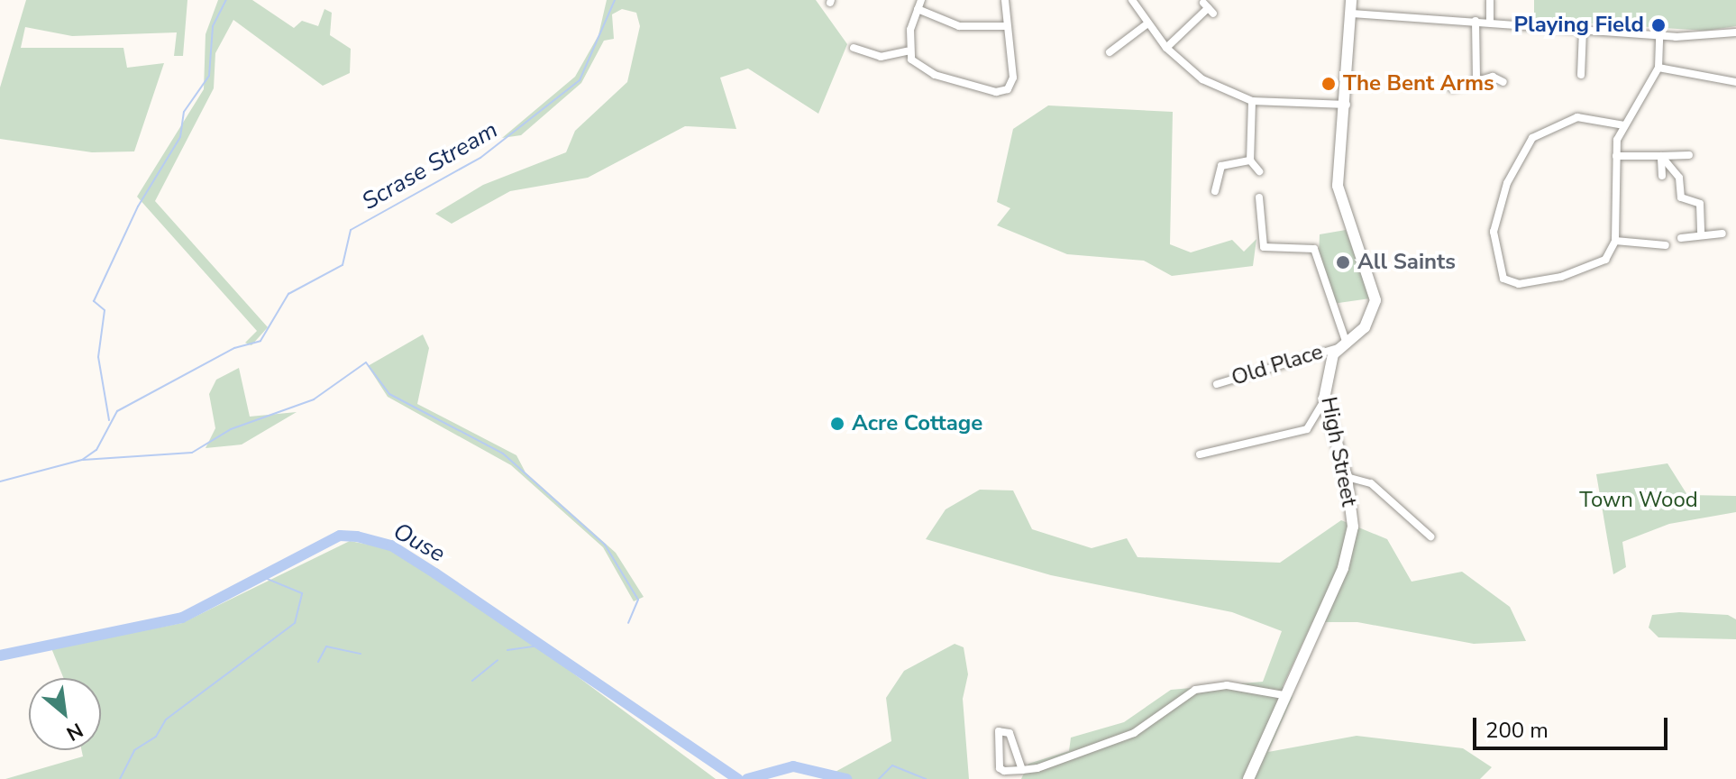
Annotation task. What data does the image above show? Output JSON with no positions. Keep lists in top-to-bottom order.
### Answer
{
  "streets": {
    "main road": ["High Street"],
    "street": ["Old Place"]
  },
  "crossings": [
    ["Old Place", "High Street"]
  ],
  "water": ["Scrase Stream", "Ouse"],
  "parks": ["Town Wood"],
  "places": [
    "Playing Field",
    "The Bent Arms",
    "All Saints",
    "Acre Cottage"
  ],
  "scale_bar": "200 m",
  "north": "bottom right"
}
